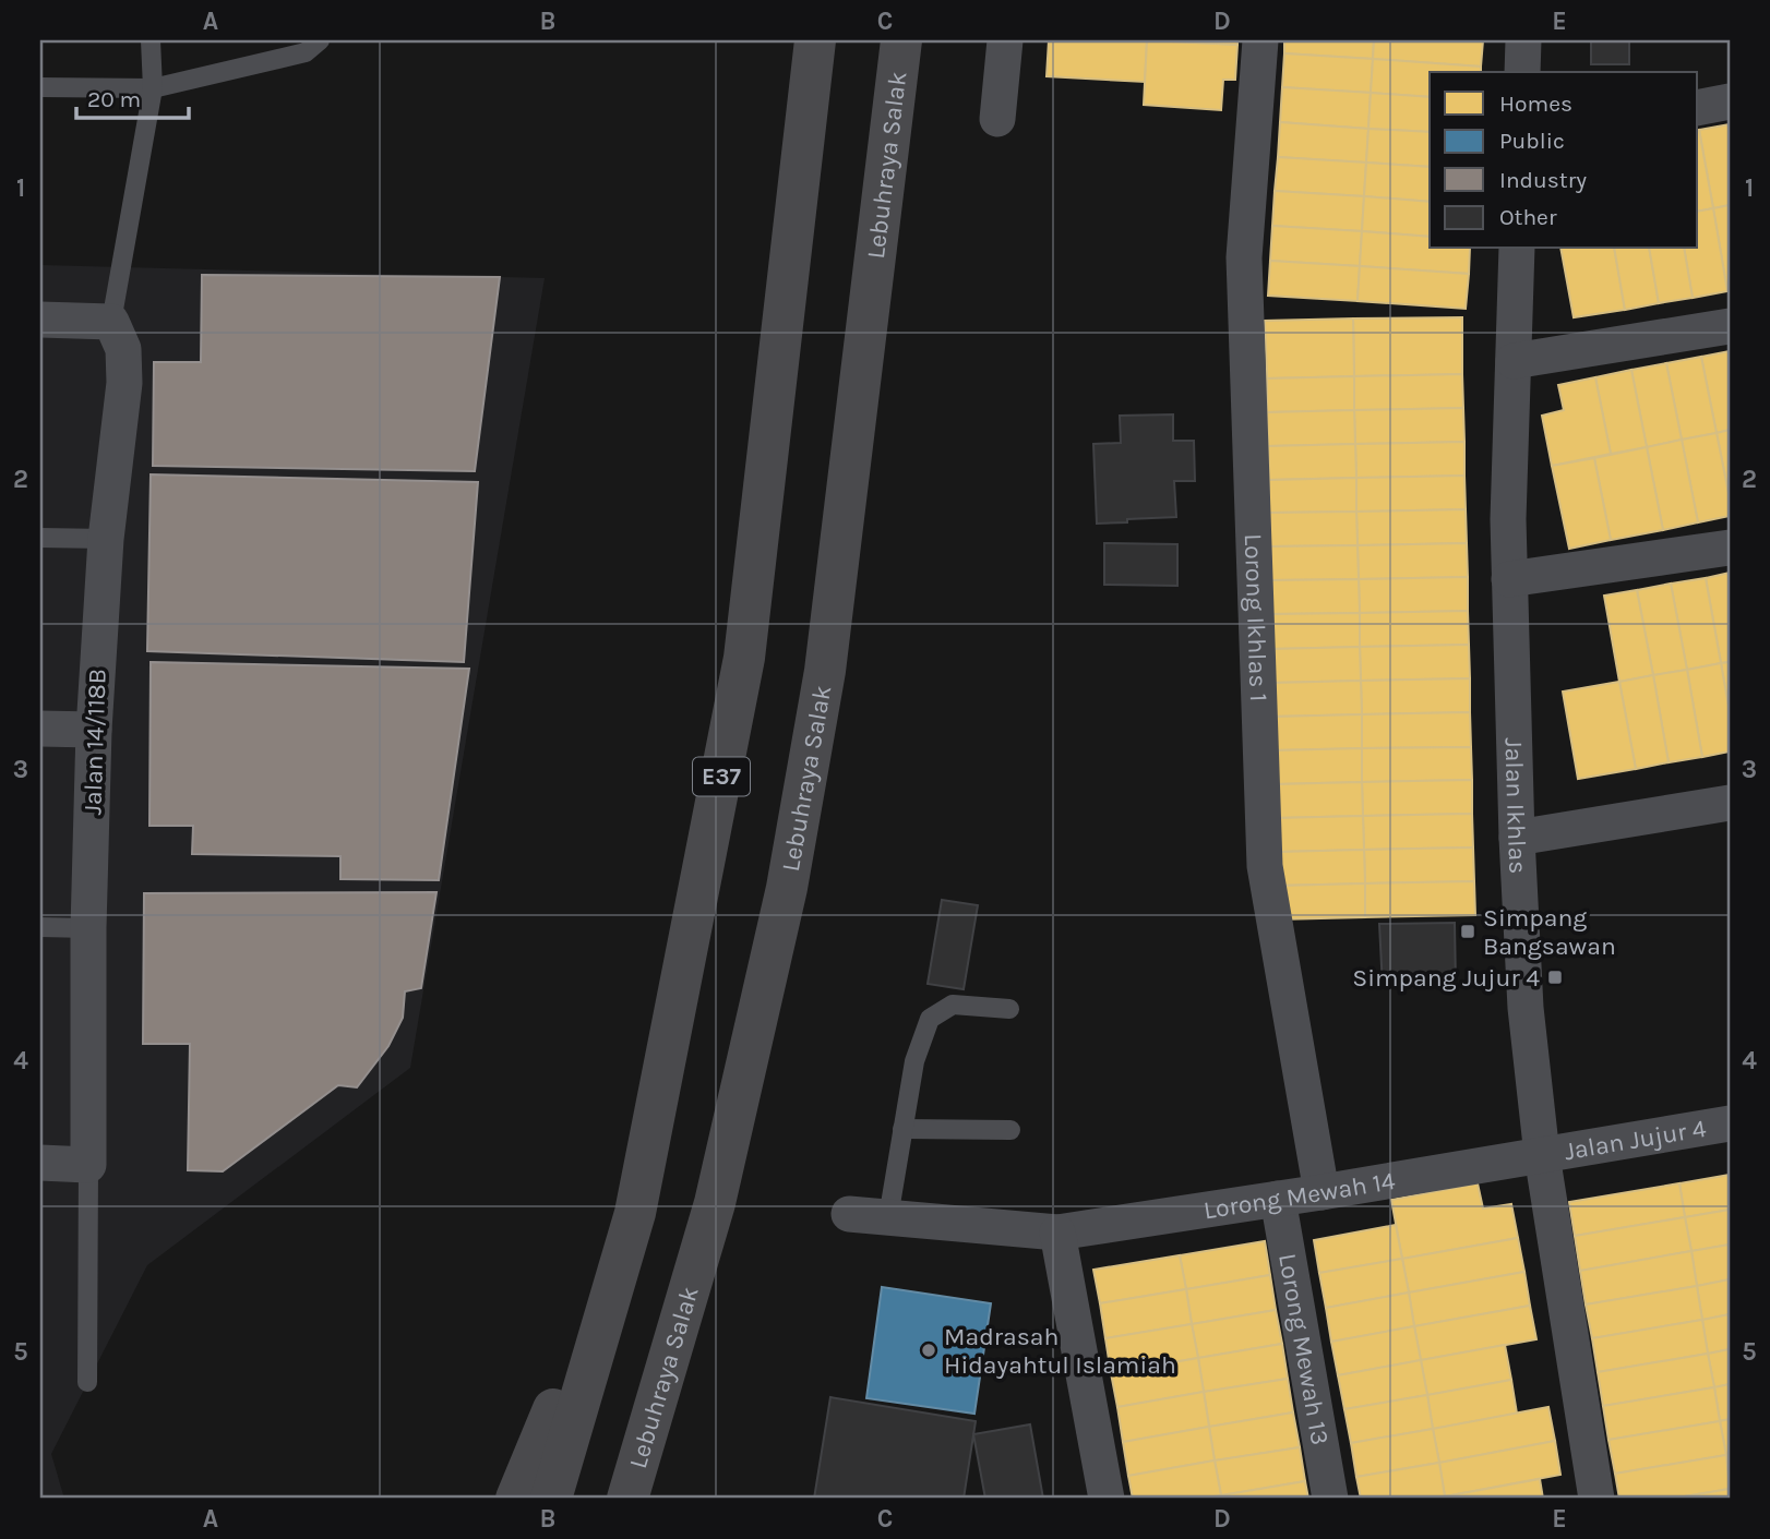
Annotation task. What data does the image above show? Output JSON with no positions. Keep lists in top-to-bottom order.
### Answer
{
  "streets": {
    "highway": ["Lebuhraya Salak", "E37"],
    "street": [
      "Lorong Ikhlas 1",
      "Jalan 14/118B",
      "Jalan Ikhlas",
      "Jalan Jujur 4",
      "Lorong Mewah 14",
      "Lorong Mewah 13"
    ]
  },
  "crossings": [
    ["Lorong Ikhlas 1", "Lorong Mewah 14"],
    ["Jalan Ikhlas", "Jalan Jujur 4"],
    ["Jalan Ikhlas", "Lorong Mewah 14"],
    ["Jalan Jujur 4", "Lorong Mewah 14"],
    ["Lorong Mewah 14", "Lorong Mewah 13"]
  ],
  "places": {
    "transit": ["Simpang Bangsawan", "Simpang Jujur 4"],
    "other": ["Madrasah Hidayahtul Islamiah"]
  },
  "legend": [
    "Homes",
    "Public",
    "Industry",
    "Other"
  ],
  "scale_bar": "20 m",
  "grid": {
    "columns": [
      "A",
      "B",
      "C",
      "D",
      "E"
    ],
    "rows": [
      "1",
      "2",
      "3",
      "4",
      "5"
    ]
  }
}
